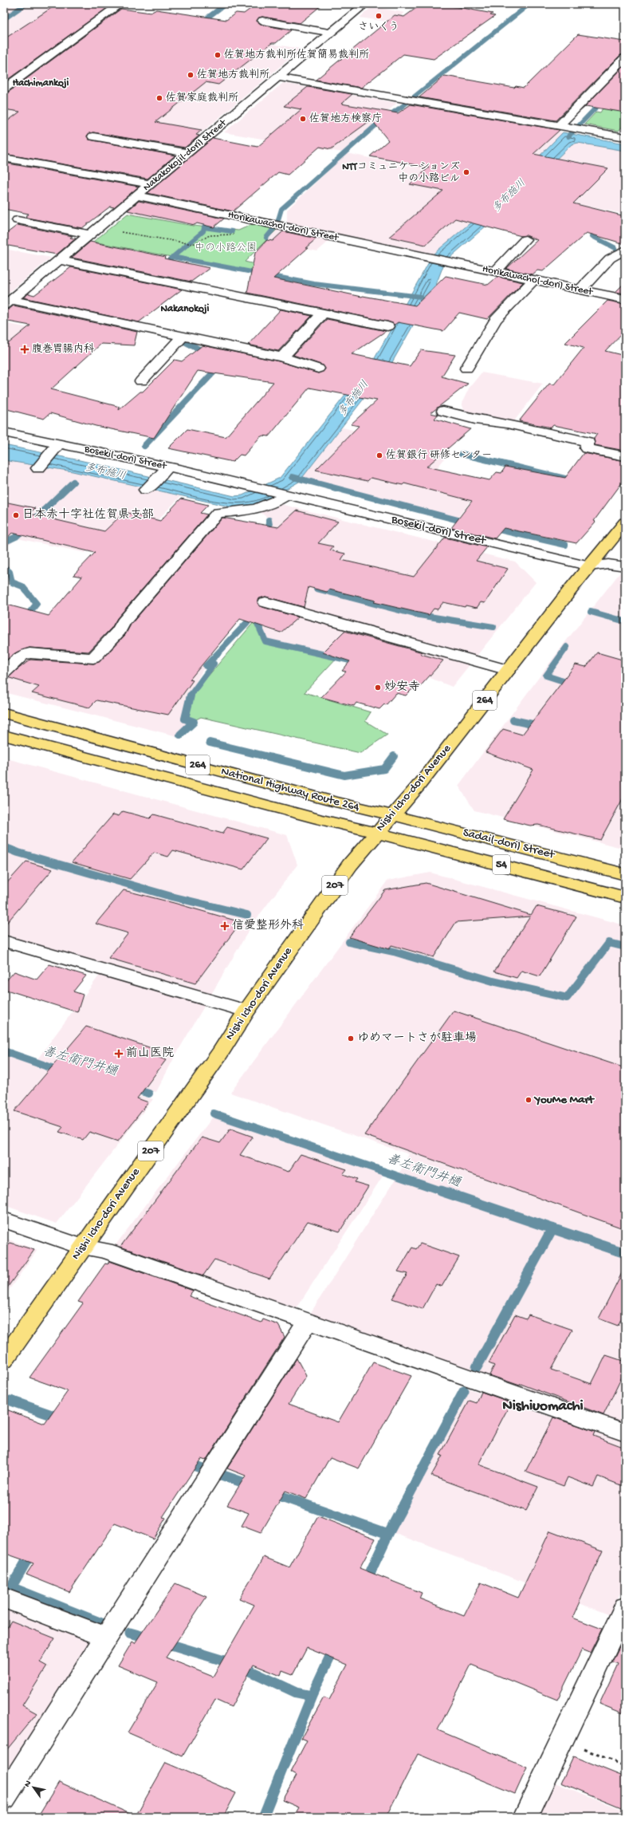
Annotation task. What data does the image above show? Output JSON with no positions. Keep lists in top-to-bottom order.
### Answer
{
  "streets": {
    "main road": [
      "264",
      "Nishi Icho-dori Avenue",
      "National Highway Route 264",
      "Sadai(-dori) Street",
      "54",
      "207"
    ],
    "street": ["Nakakokoji(-dori) Street", "Horikawacho(-dori) Street", "Boseki(-dori) Street"]
  },
  "crossings": [
    ["Nakakokoji(-dori) Street", "Horikawacho(-dori) Street"],
    ["Boseki(-dori) Street", "264"],
    ["Boseki(-dori) Street", "Nishi Icho-dori Avenue"],
    ["264", "Nishi Icho-dori Avenue"],
    ["Nishi Icho-dori Avenue", "National Highway Route 264"],
    ["Nishi Icho-dori Avenue", "Sadai(-dori) Street"],
    ["National Highway Route 264", "Sadai(-dori) Street"]
  ],
  "districts": ["Hachimankoji", "Nakanokoji", "Nishiuomachi"],
  "water": ["多布施川", "善左衛門井樋"],
  "parks": ["中の小路公園"],
  "places": {
    "other": [
      "さいくう",
      "佐賀地方裁判所佐賀簡易裁判所",
      "佐賀地方裁判所",
      "佐賀家庭裁判所",
      "佐賀地方検察庁",
      "NTTコミュニケーションズ 中の小路ビル",
      "佐賀銀行 研修センター",
      "日本赤十字社佐賀県支部",
      "妙安寺",
      "ゆめマートさが駐車場",
      "YouMe Mart"
    ],
    "health": ["腹巻胃腸内科", "信愛整形外科", "前山医院"]
  },
  "north": "top left"
}
